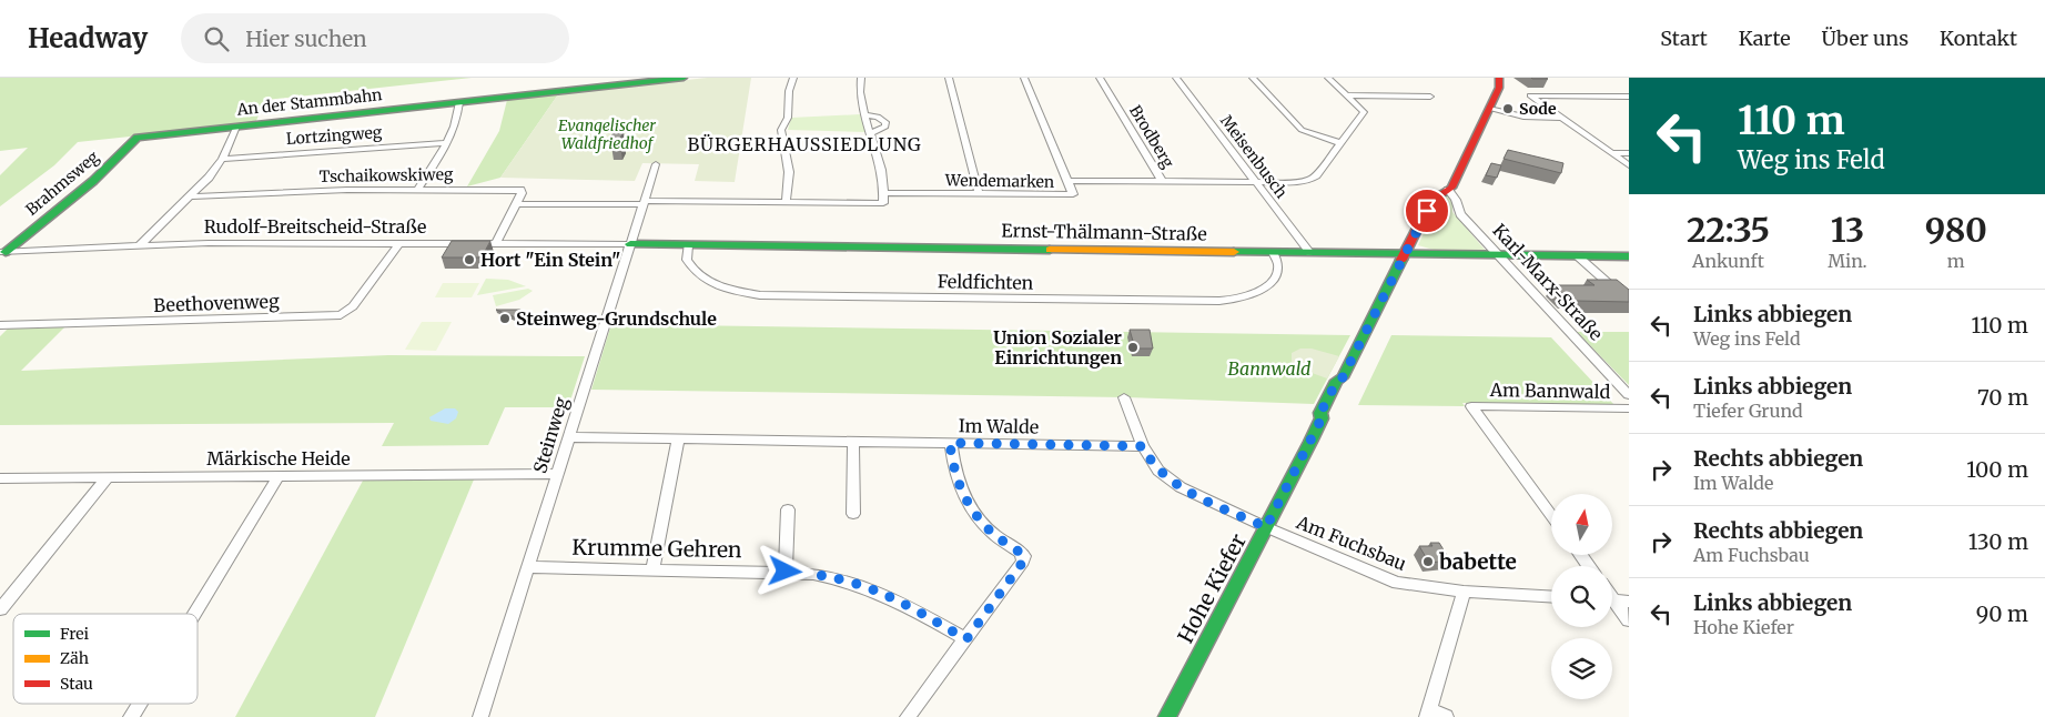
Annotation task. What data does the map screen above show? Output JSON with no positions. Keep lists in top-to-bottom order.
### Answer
{
  "streets": {
    "street": [
      "An der Stammbahn",
      "Lortzingweg",
      "Brodberg",
      "Meisenbusch",
      "Tschaikowskiweg",
      "Wendemarken",
      "Brahmsweg",
      "Rudolf-Breitscheid-Straße",
      "Ernst-Thälmann-Straße",
      "Feldfichten",
      "Karl-Marx-Straße",
      "Beethovenweg",
      "Am Bannwald",
      "Im Walde",
      "Steinweg",
      "Märkische Heide",
      "Am Fuchsbau",
      "Krumme Gehren",
      "Hohe Kiefer"
    ]
  },
  "crossings": [
    ["An der Stammbahn", "Brahmsweg"],
    ["Brodberg", "Wendemarken"],
    ["Meisenbusch", "Wendemarken"],
    ["Meisenbusch", "Ernst-Thälmann-Straße"],
    ["Brahmsweg", "Rudolf-Breitscheid-Straße"],
    ["Rudolf-Breitscheid-Straße", "Ernst-Thälmann-Straße"],
    ["Rudolf-Breitscheid-Straße", "Beethovenweg"],
    ["Rudolf-Breitscheid-Straße", "Steinweg"],
    ["Ernst-Thälmann-Straße", "Feldfichten"],
    ["Ernst-Thälmann-Straße", "Karl-Marx-Straße"],
    ["Ernst-Thälmann-Straße", "Steinweg"],
    ["Ernst-Thälmann-Straße", "Hohe Kiefer"],
    ["Karl-Marx-Straße", "Hohe Kiefer"],
    ["Im Walde", "Steinweg"],
    ["Im Walde", "Am Fuchsbau"],
    ["Steinweg", "Märkische Heide"],
    ["Steinweg", "Krumme Gehren"],
    ["Am Fuchsbau", "Hohe Kiefer"]
  ],
  "districts": ["BÜRGERHAUSSIEDLUNG"],
  "parks": ["Evangelischer Waldfriedhof", "Bannwald"],
  "places": [
    "Sode",
    "Hort \"Ein Stein\"",
    "Steinweg-Grundschule",
    "Union Sozialer Einrichtungen",
    "babette"
  ],
  "legend": ["Frei", "Zäh", "Stau"],
  "north": "top",
  "page": {
    "header": "Headway",
    "search": "Hier suchen",
    "nav": [
      "Start",
      "Karte",
      "Über uns",
      "Kontakt"
    ],
    "turn": ["110 m", "Weg ins Feld"],
    "eta": [
      "22:35",
      "Ankunft",
      "13",
      "Min.",
      "980",
      "m"
    ],
    "list": [
      {
        "name": "Links abbiegen",
        "note": "Weg ins Feld",
        "value": "110 m"
      },
      {
        "name": "Links abbiegen",
        "note": "Tiefer Grund",
        "value": "70 m"
      },
      {
        "name": "Rechts abbiegen",
        "note": "Im Walde",
        "value": "100 m"
      },
      {
        "name": "Rechts abbiegen",
        "note": "Am Fuchsbau",
        "value": "130 m"
      },
      {
        "name": "Links abbiegen",
        "note": "Hohe Kiefer",
        "value": "90 m"
      }
    ]
  }
}
